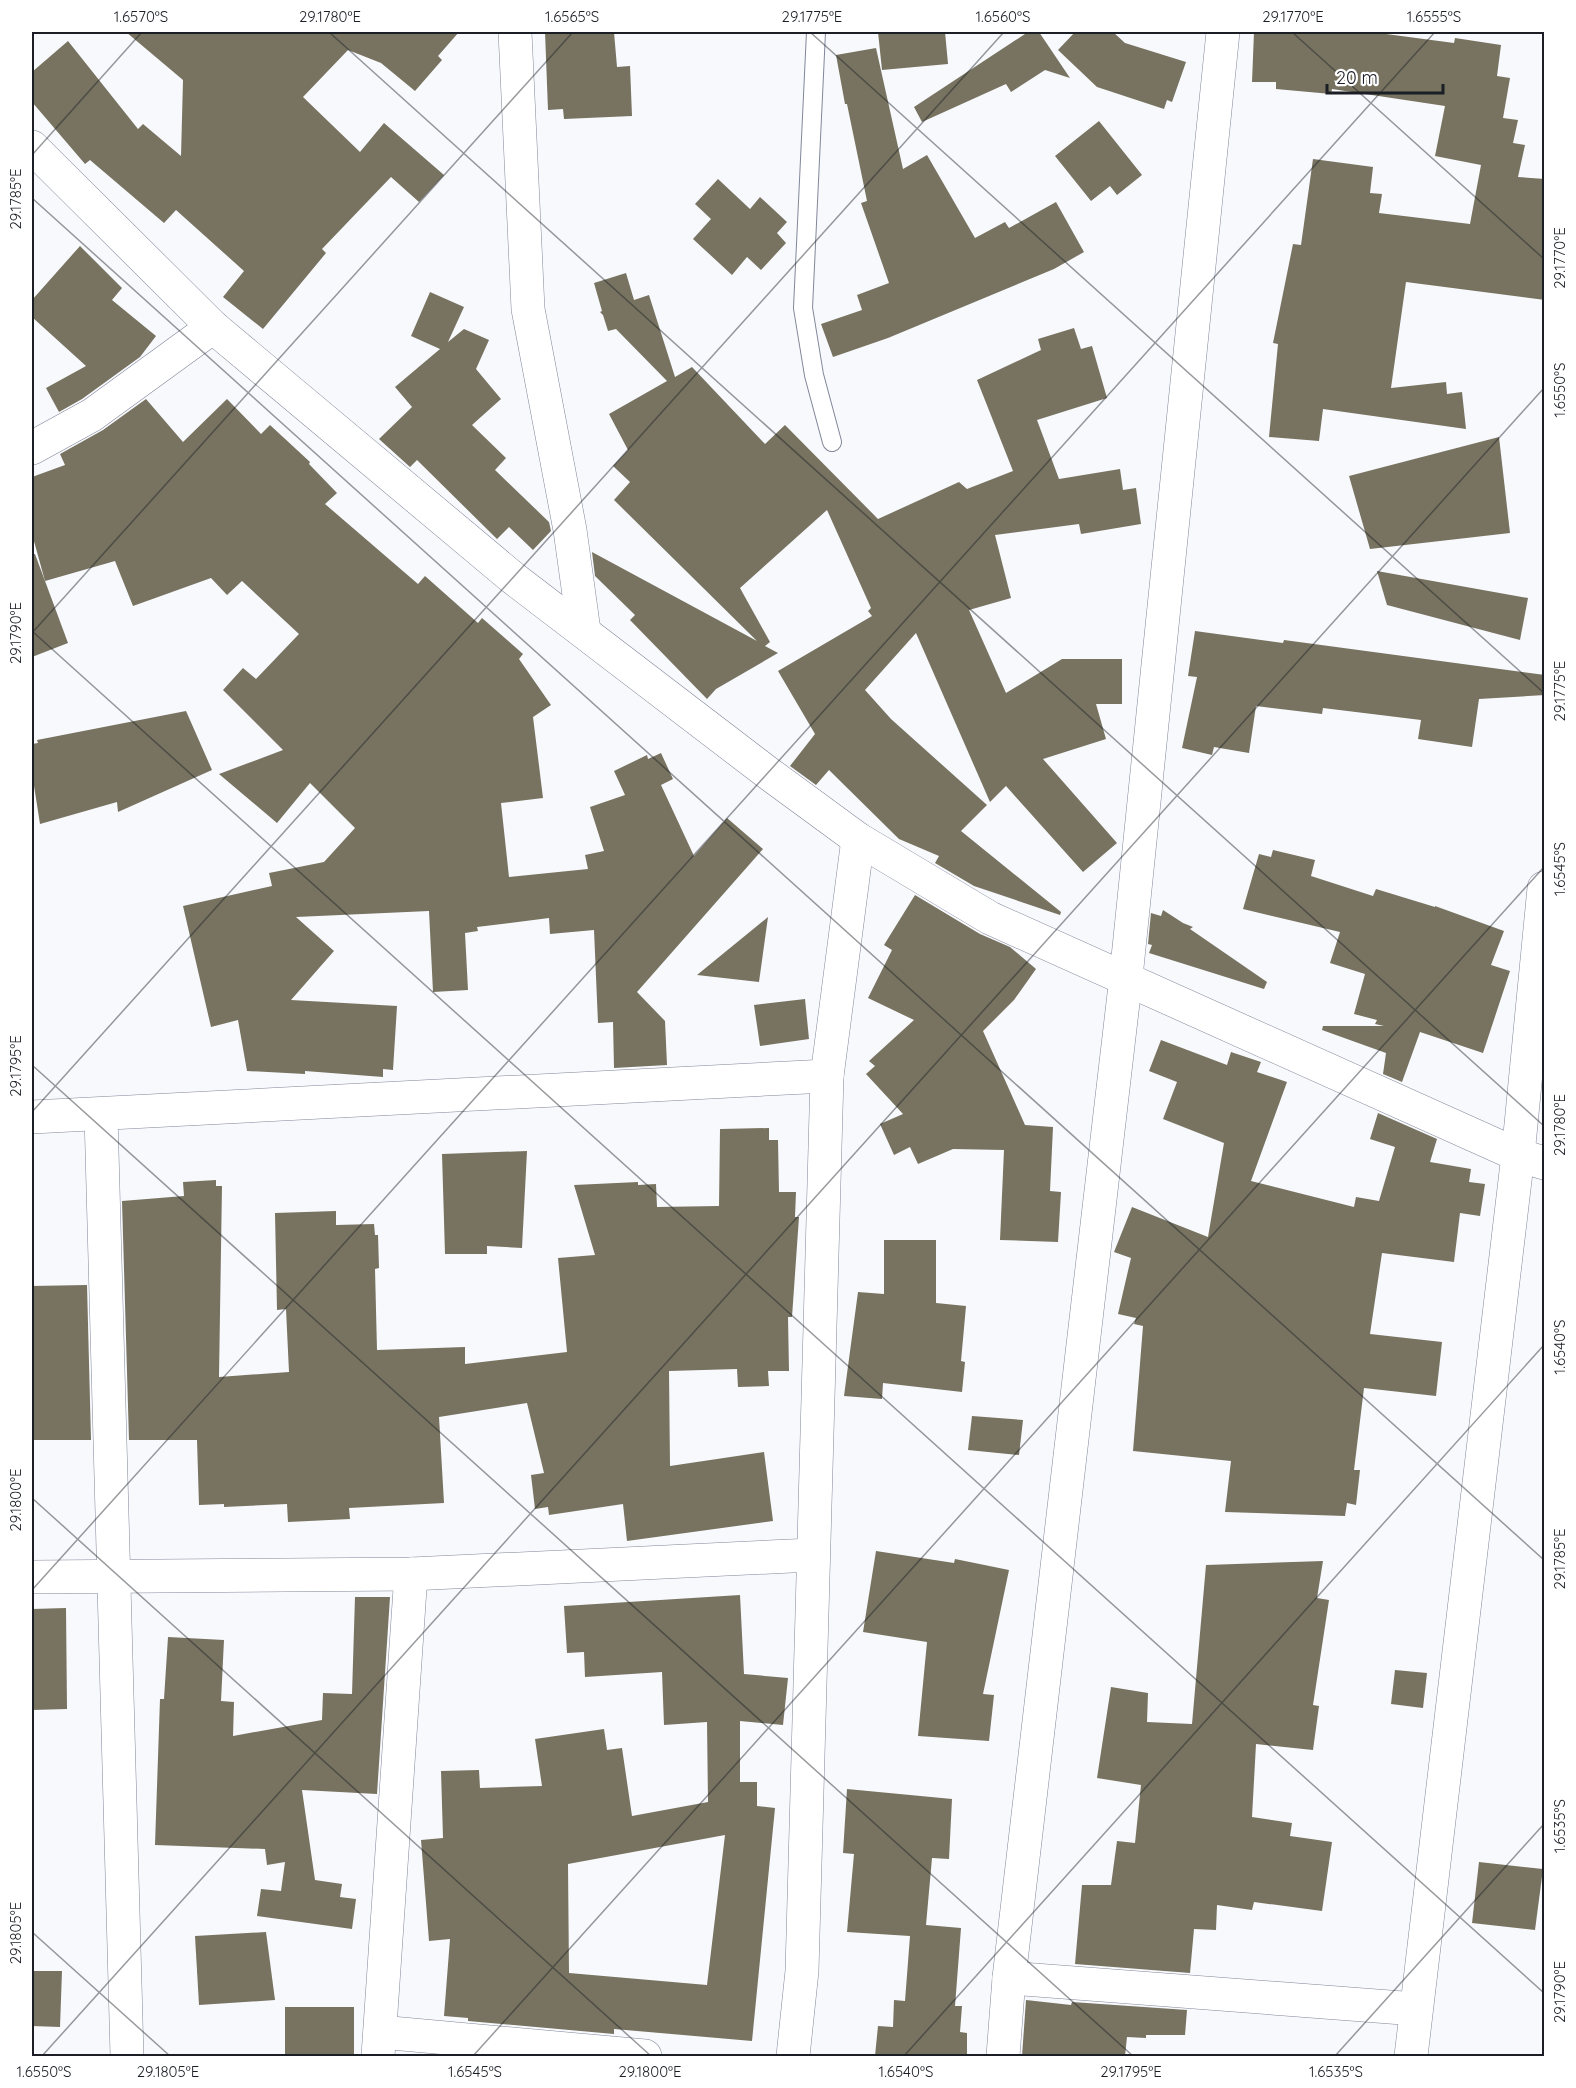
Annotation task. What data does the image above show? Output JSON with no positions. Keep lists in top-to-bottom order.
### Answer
{
  "scale_bar": "20 m",
  "coordinates": [
    "1.6570°S",
    "29.1780°E",
    "1.6565°S",
    "29.1775°E",
    "1.6560°S",
    "29.1770°E",
    "1.6555°S",
    "29.1785°E",
    "1.6550°S",
    "29.1790°E",
    "1.6545°S",
    "29.1795°E",
    "1.6540°S",
    "29.1800°E",
    "1.6535°S",
    "29.1805°E"
  ]
}
